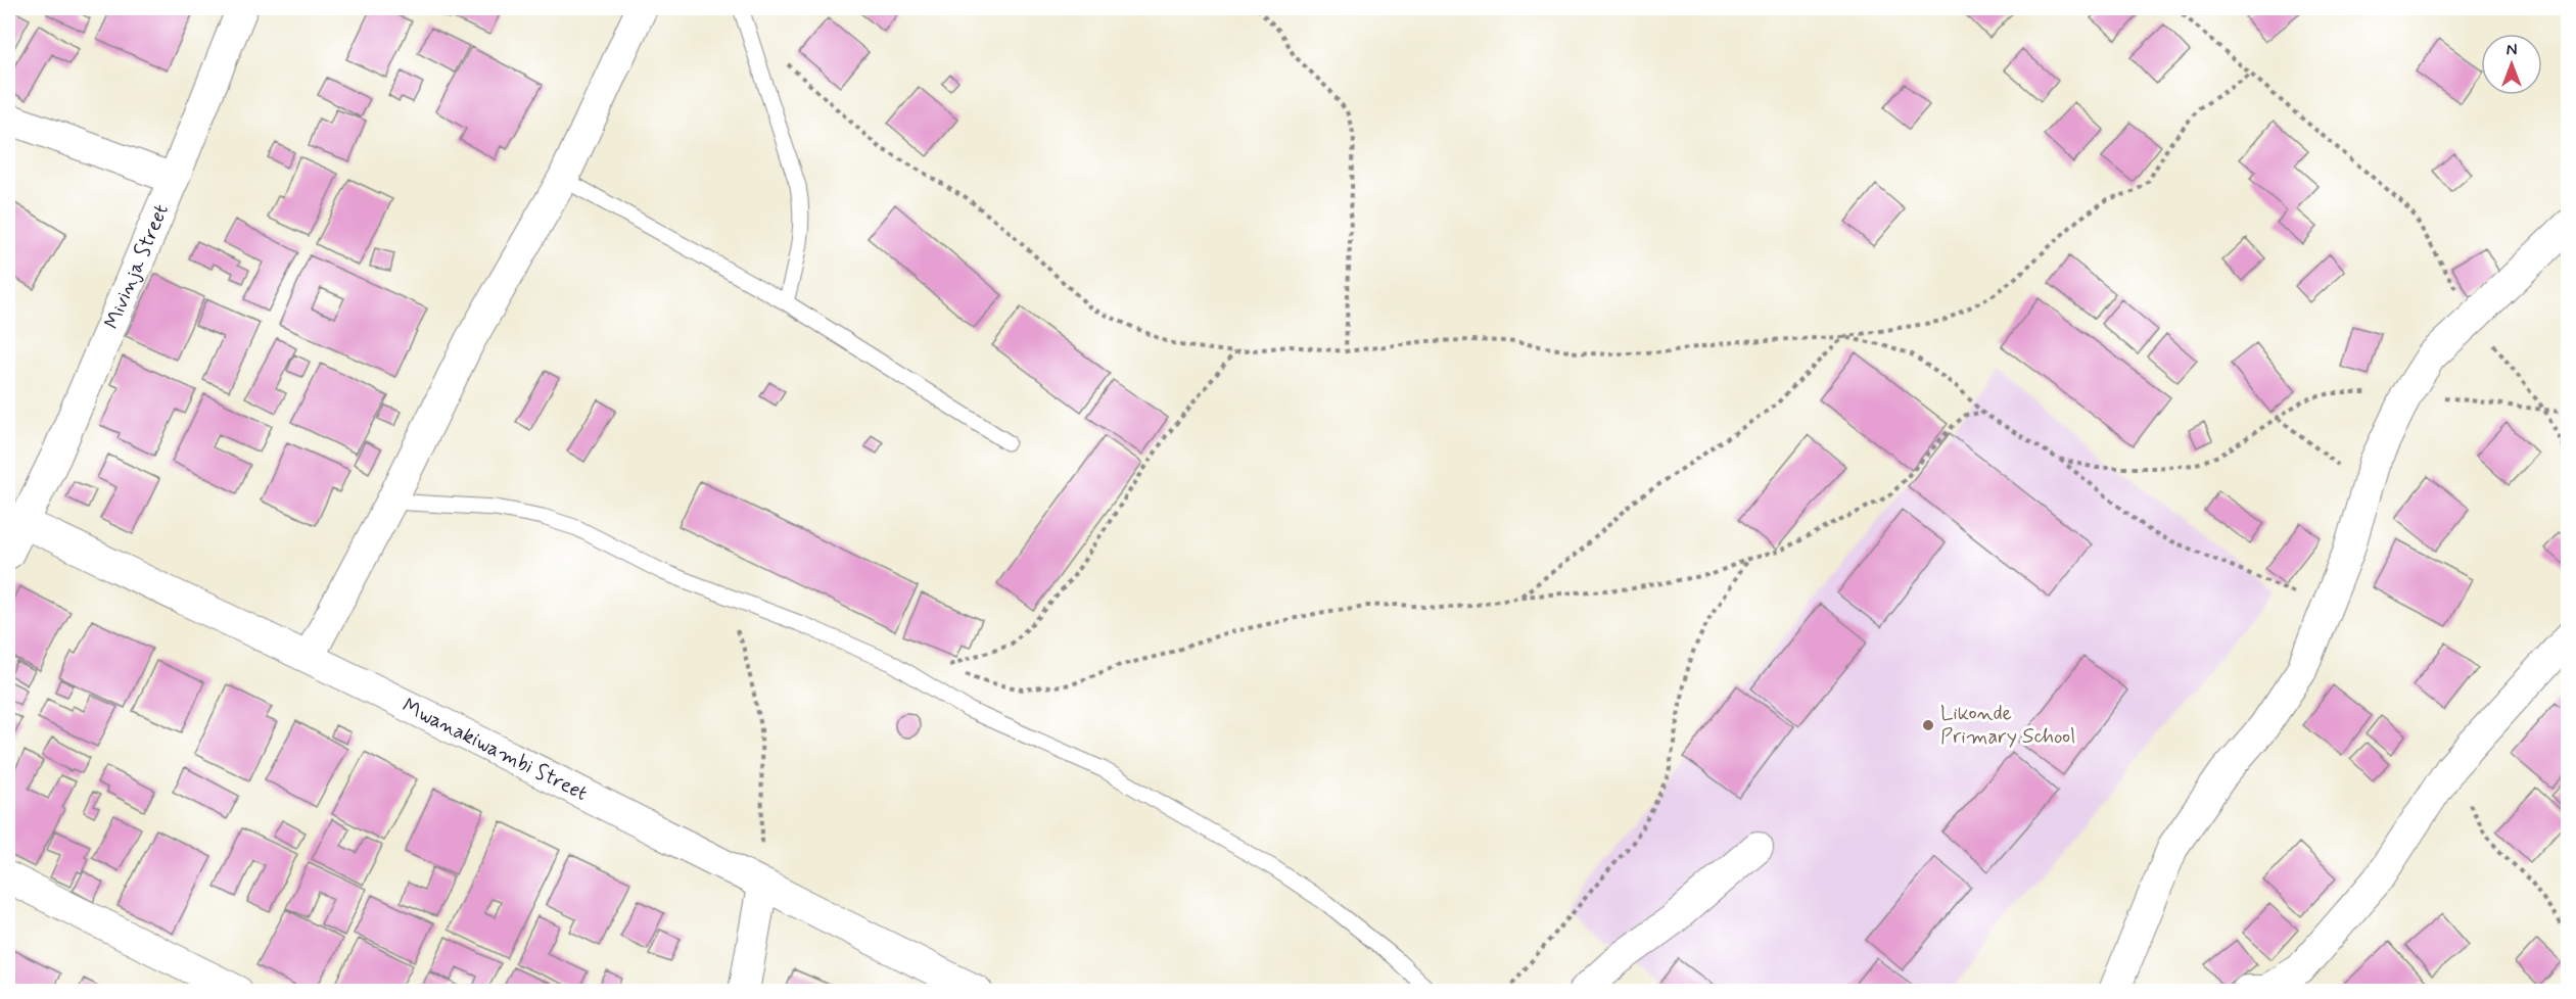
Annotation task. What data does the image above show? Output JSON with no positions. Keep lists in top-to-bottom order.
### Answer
{
  "streets": {
    "street": ["Mivinja Street", "Mwanakiwambi Street"]
  },
  "crossings": [
    ["Mivinja Street", "Mwanakiwambi Street"]
  ],
  "places": ["Likonde Primary School"],
  "north": "top"
}
